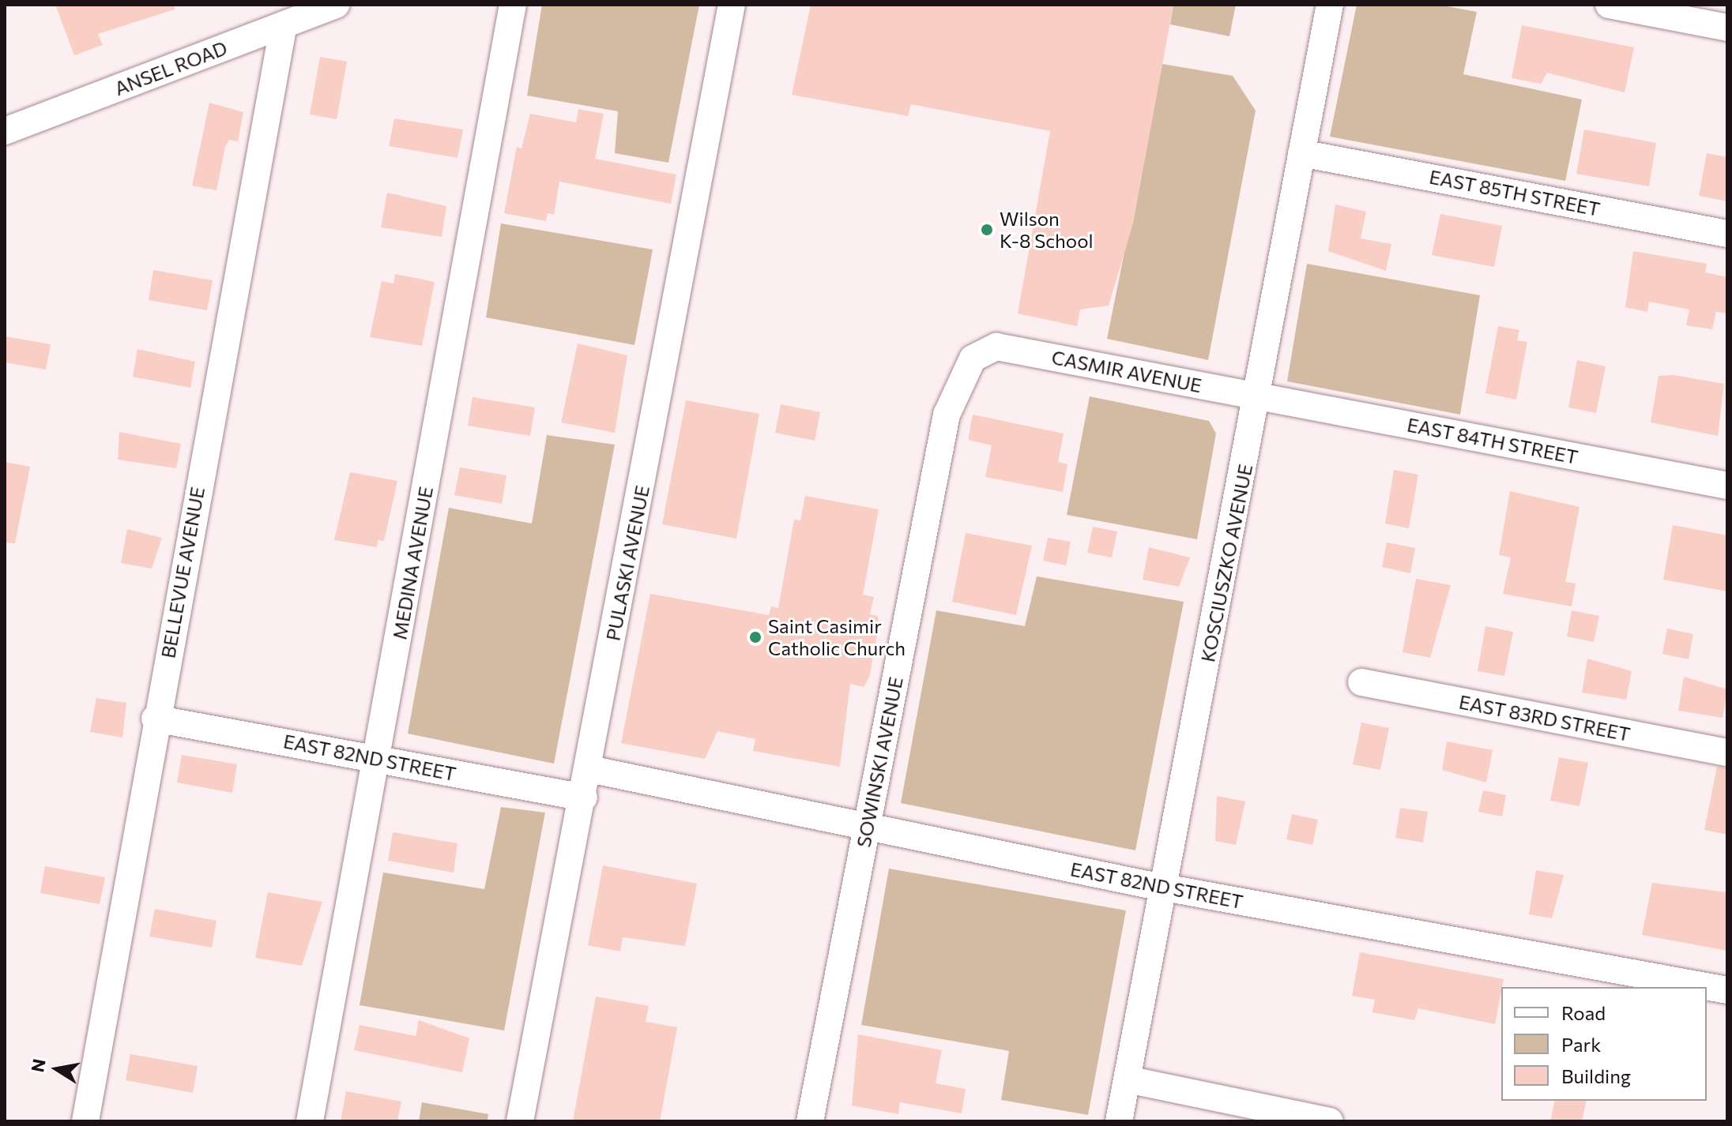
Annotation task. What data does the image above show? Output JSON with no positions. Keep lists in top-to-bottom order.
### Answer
{
  "streets": {
    "street": [
      "ANSEL ROAD",
      "EAST 85TH STREET",
      "CASMIR AVENUE",
      "EAST 84TH STREET",
      "MEDINA AVENUE",
      "PULASKI AVENUE",
      "KOSCIUSZKO AVENUE",
      "BELLEVUE AVENUE",
      "EAST 83RD STREET",
      "EAST 82ND STREET",
      "SOWINSKI AVENUE"
    ]
  },
  "crossings": [
    ["ANSEL ROAD", "BELLEVUE AVENUE"],
    ["EAST 85TH STREET", "KOSCIUSZKO AVENUE"],
    ["CASMIR AVENUE", "EAST 84TH STREET"],
    ["CASMIR AVENUE", "KOSCIUSZKO AVENUE"],
    ["CASMIR AVENUE", "SOWINSKI AVENUE"],
    ["EAST 84TH STREET", "KOSCIUSZKO AVENUE"],
    ["MEDINA AVENUE", "EAST 82ND STREET"],
    ["PULASKI AVENUE", "EAST 82ND STREET"],
    ["KOSCIUSZKO AVENUE", "EAST 82ND STREET"],
    ["BELLEVUE AVENUE", "EAST 82ND STREET"],
    ["EAST 82ND STREET", "SOWINSKI AVENUE"]
  ],
  "places": ["Wilson K-8 School", "Saint Casimir Catholic Church"],
  "legend": ["Road", "Park", "Building"],
  "north": "left"
}
